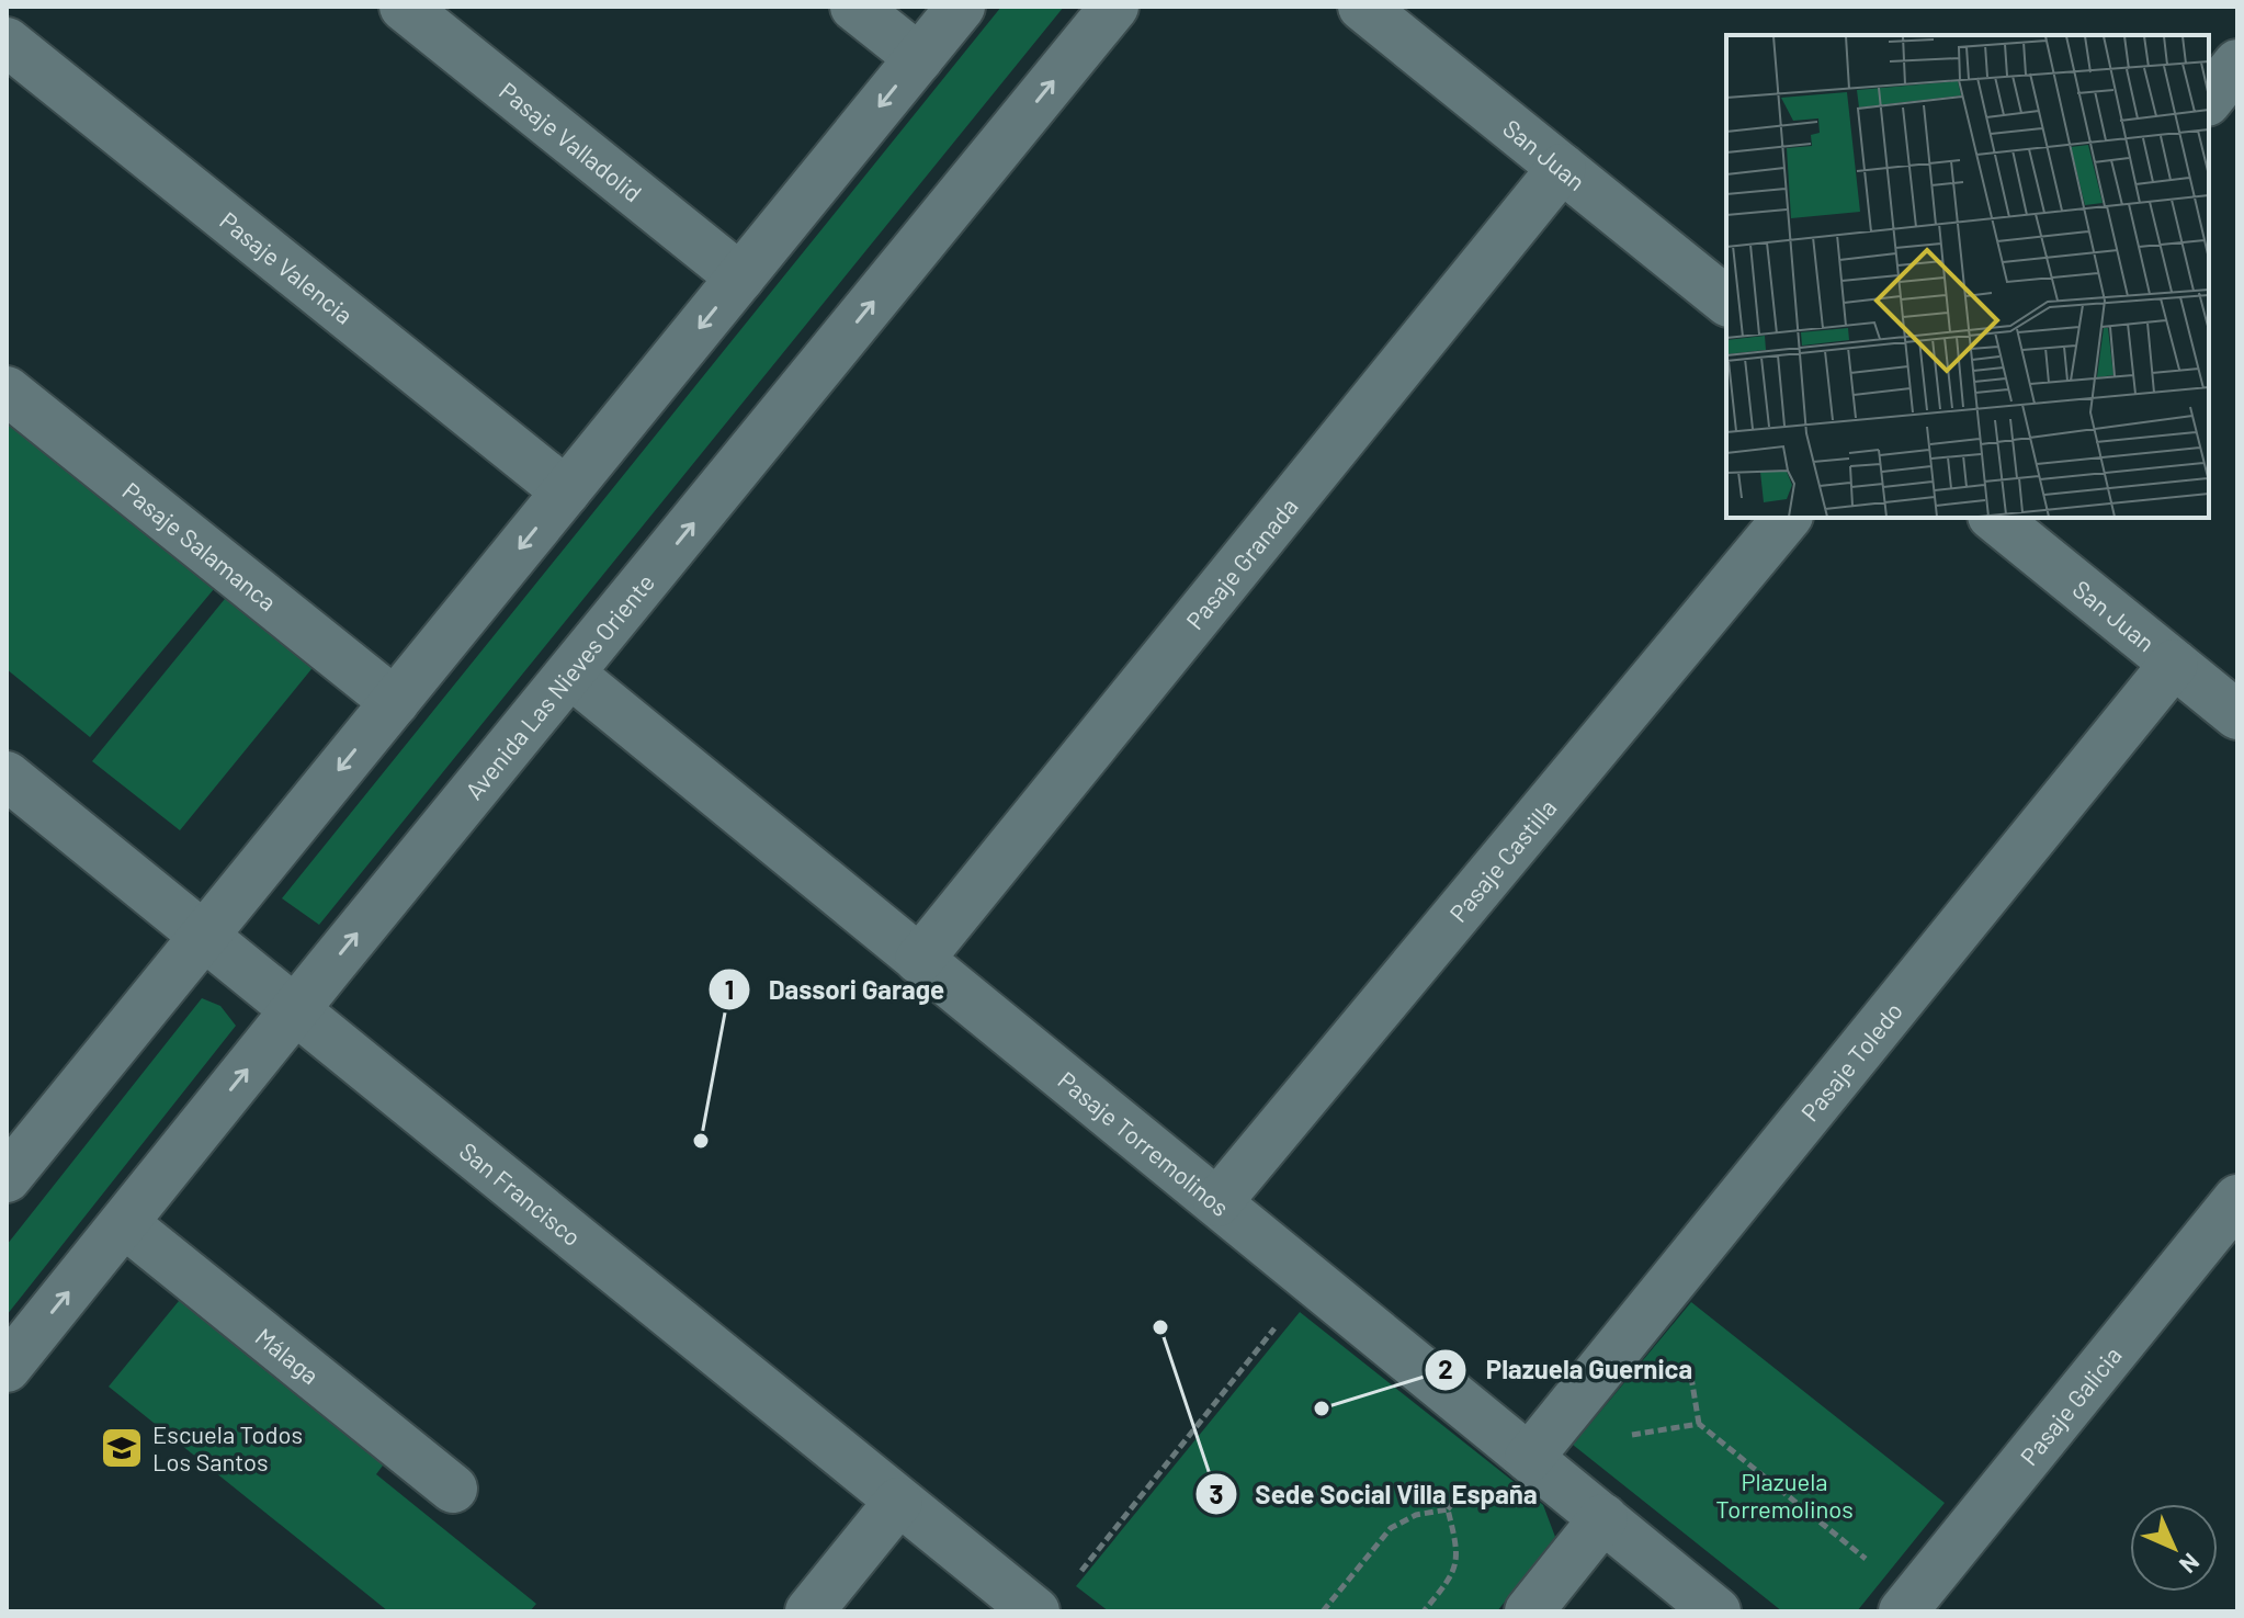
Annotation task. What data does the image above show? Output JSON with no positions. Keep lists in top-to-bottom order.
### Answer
{
  "streets": {
    "street": [
      "Pasaje Valladolid",
      "San Juan",
      "Pasaje Valencia",
      "Pasaje Salamanca",
      "Pasaje Granada",
      "Avenida Las Nieves Oriente",
      "Pasaje Castilla",
      "Pasaje Toledo",
      "Pasaje Torremolinos",
      "San Francisco",
      "Málaga",
      "Pasaje Galicia"
    ]
  },
  "crossings": [
    ["San Juan", "Pasaje Granada"],
    ["San Juan", "Pasaje Toledo"],
    ["Pasaje Granada", "Pasaje Torremolinos"],
    ["Avenida Las Nieves Oriente", "Pasaje Torremolinos"],
    ["Avenida Las Nieves Oriente", "San Francisco"],
    ["Avenida Las Nieves Oriente", "Málaga"],
    ["Pasaje Castilla", "Pasaje Torremolinos"],
    ["Pasaje Toledo", "Pasaje Torremolinos"]
  ],
  "parks": ["Plazuela Torremolinos"],
  "places": {
    "other": ["Dassori Garage", "Sede Social Villa España", "Plazuela Guernica"],
    "school or university": ["Escuela Todos Los Santos"]
  },
  "north": "bottom right"
}
